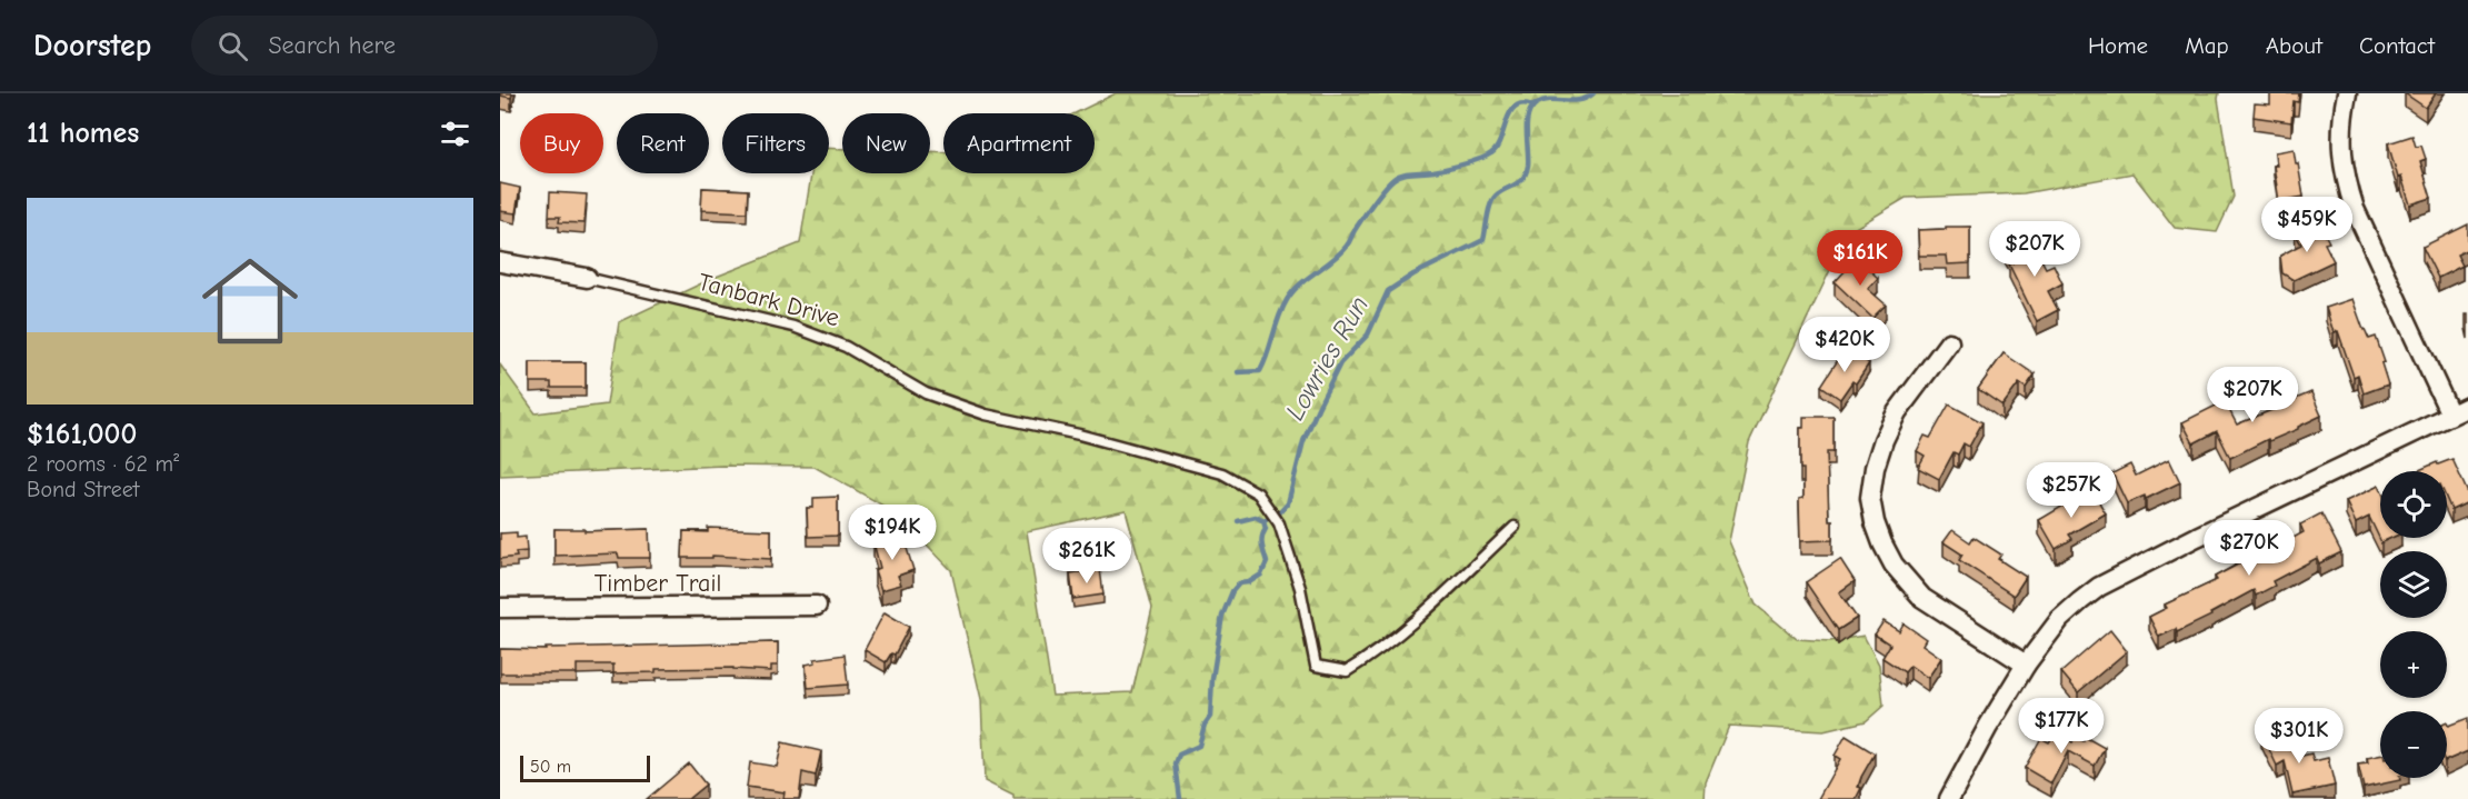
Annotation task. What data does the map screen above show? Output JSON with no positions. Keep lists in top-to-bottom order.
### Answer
{
  "streets": {
    "street": ["Tanbark Drive", "Timber Trail"]
  },
  "water": ["Lowries Run"],
  "scale_bar": "50 m",
  "page": {
    "header": "Doorstep",
    "search": "Search here",
    "nav": [
      "Home",
      "Map",
      "About",
      "Contact"
    ],
    "heading": "11 homes",
    "chip": [
      "Buy",
      "Rent",
      "Filters",
      "New",
      "Apartment"
    ],
    "list": [
      {
        "name": "$161,000",
        "note": "2 rooms · 62 m² · Bond Street"
      }
    ],
    "price": [
      "$459K",
      "$207K",
      "$161K",
      "$420K",
      "$207K",
      "$257K",
      "$194K",
      "$270K",
      "$261K",
      "$177K",
      "$301K"
    ],
    "map_buttons": ["+", "−"],
    "scale": "50 m"
  }
}
